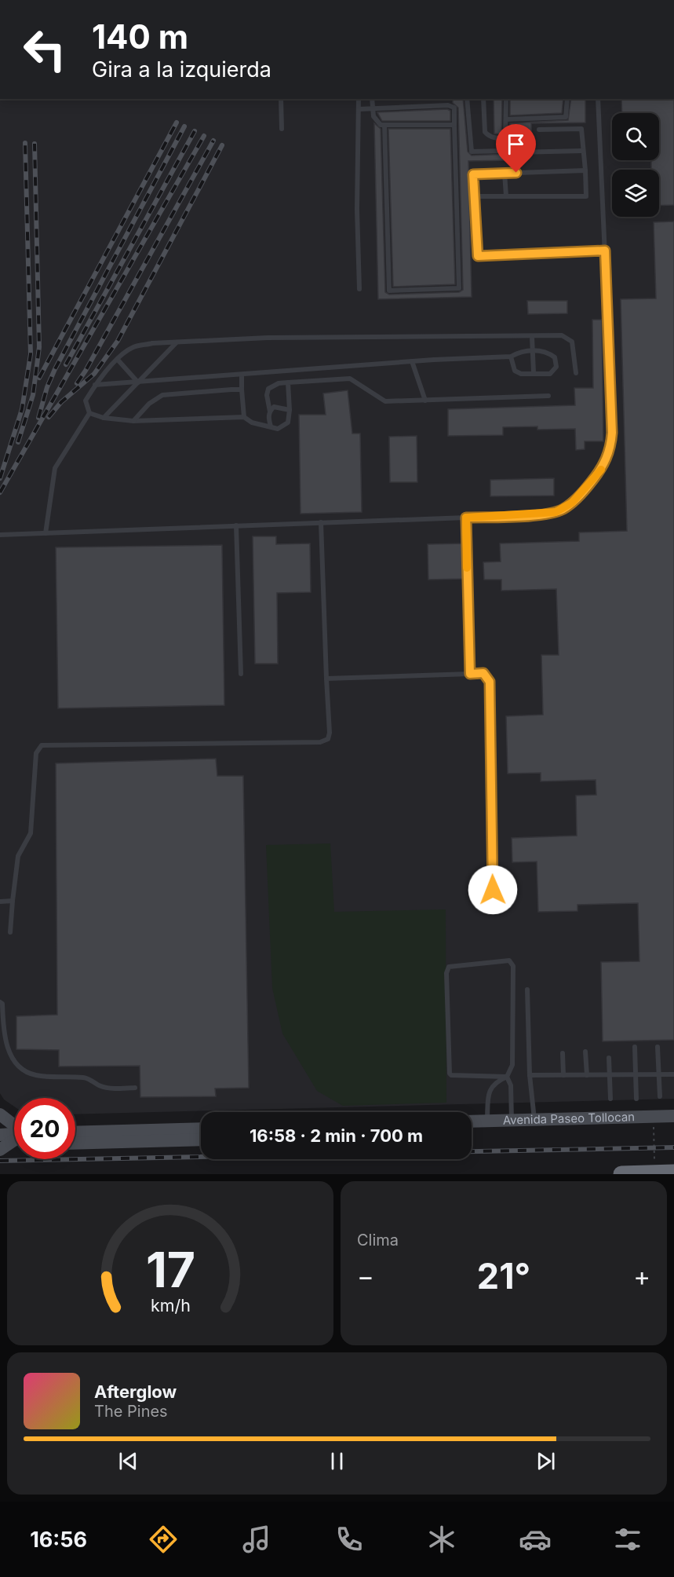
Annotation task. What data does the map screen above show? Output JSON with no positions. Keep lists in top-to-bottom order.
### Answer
{
  "streets": {
    "main road": ["Avenida Paseo Tollocan"]
  },
  "page": {
    "turn": ["140 m", "Gira a la izquierda"],
    "limit": "20",
    "trip": "16:58 · 2 min · 700 m",
    "tile": "Clima",
    "heat": ["−", "21°", "+"],
    "song": ["Afterglow", "The Pines"],
    "tabs": "16:56",
    "gauge": ["17", "km/h"]
  }
}
